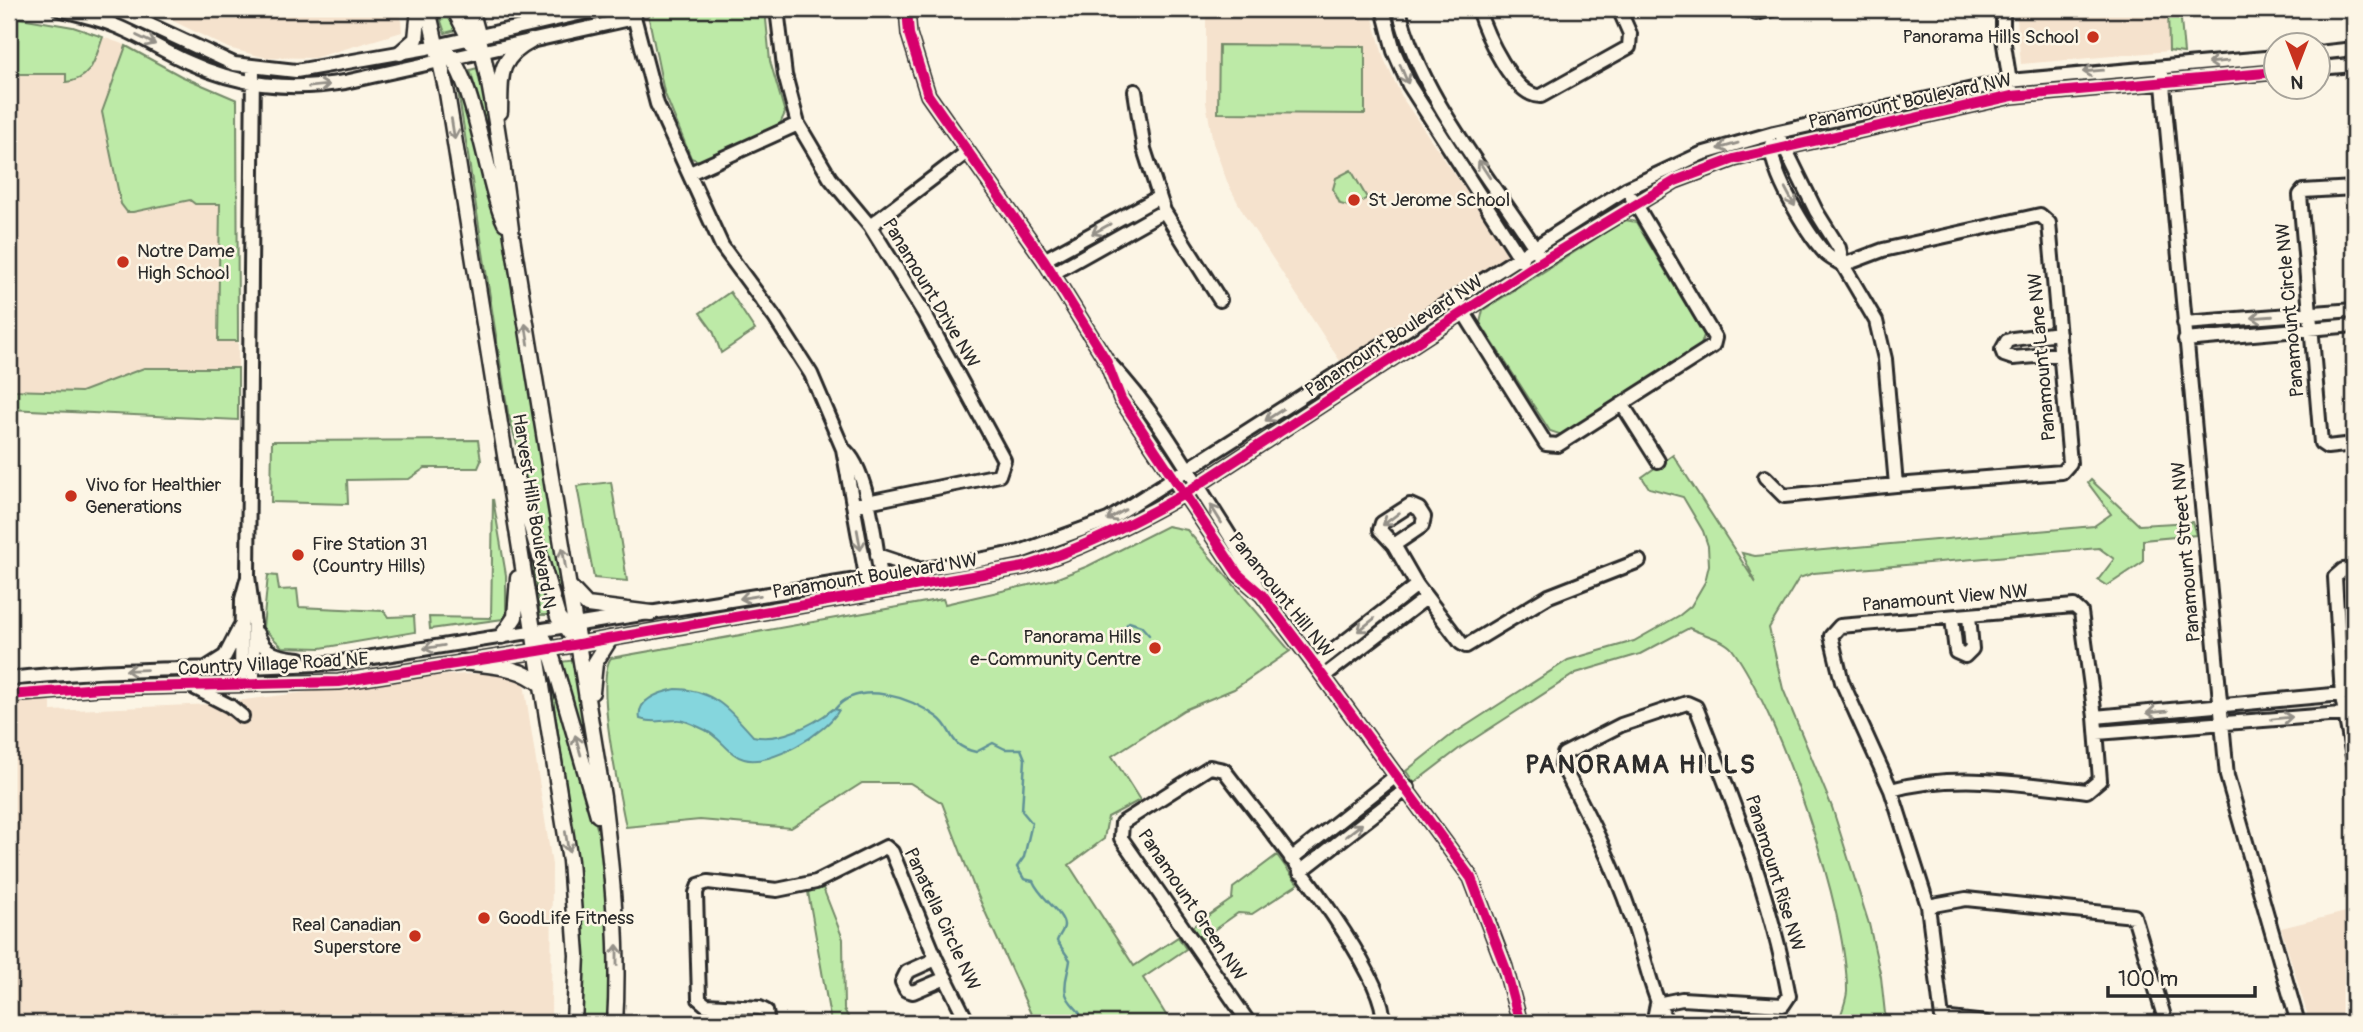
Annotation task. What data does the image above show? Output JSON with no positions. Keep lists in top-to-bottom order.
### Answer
{
  "streets": {
    "main road": ["Harvest Hills Boulevard N"],
    "street": [
      "Panamount Boulevard NW",
      "Panamount Drive NW",
      "Panamount Circle NW",
      "Panamount Lane NW",
      "Panamount Street NW",
      "Panamount Hill NW",
      "Panamount View NW",
      "Country Village Road NE",
      "Panamount Rise NW",
      "Panamount Green NW",
      "Panatella Circle NW"
    ]
  },
  "crossings": [
    ["Panamount Boulevard NW", "Harvest Hills Boulevard N"],
    ["Panamount Boulevard NW", "Panamount Street NW"],
    ["Panamount Boulevard NW", "Panamount Hill NW"],
    ["Panamount Boulevard NW", "Country Village Road NE"],
    ["Harvest Hills Boulevard N", "Country Village Road NE"]
  ],
  "districts": ["PANORAMA HILLS"],
  "places": [
    "Panorama Hills School",
    "St Jerome School",
    "Notre Dame High School",
    "Vivo for Healthier Generations",
    "Fire Station 31 (Country Hills)",
    "Panorama Hills e-Community Centre",
    "GoodLife Fitness",
    "Real Canadian Superstore"
  ],
  "scale_bar": "100 m",
  "north": "bottom"
}
